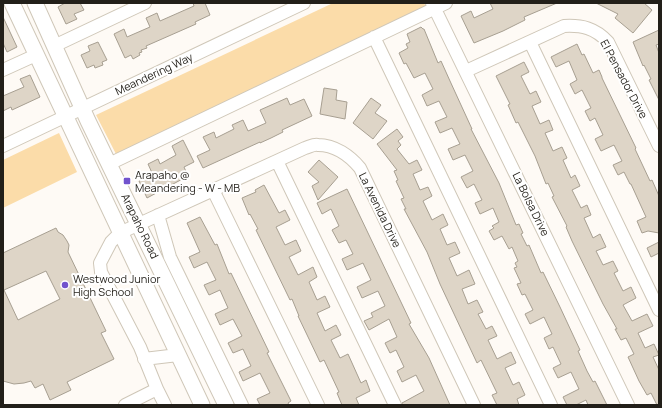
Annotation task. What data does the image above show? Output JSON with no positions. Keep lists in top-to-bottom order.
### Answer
{
  "streets": {
    "main road": ["Arapaho Road"],
    "street": [
      "Meandering Way",
      "El Pensador Drive",
      "La Bolsa Drive",
      "La Avenida Drive"
    ]
  },
  "crossings": [
    ["Meandering Way", "Arapaho Road"],
    ["El Pensador Drive", "La Bolsa Drive"],
    ["La Avenida Drive", "Arapaho Road"]
  ],
  "places": {
    "transit": ["Arapaho @ Meandering - W - MB"],
    "other": ["Westwood Junior High School"]
  }
}
